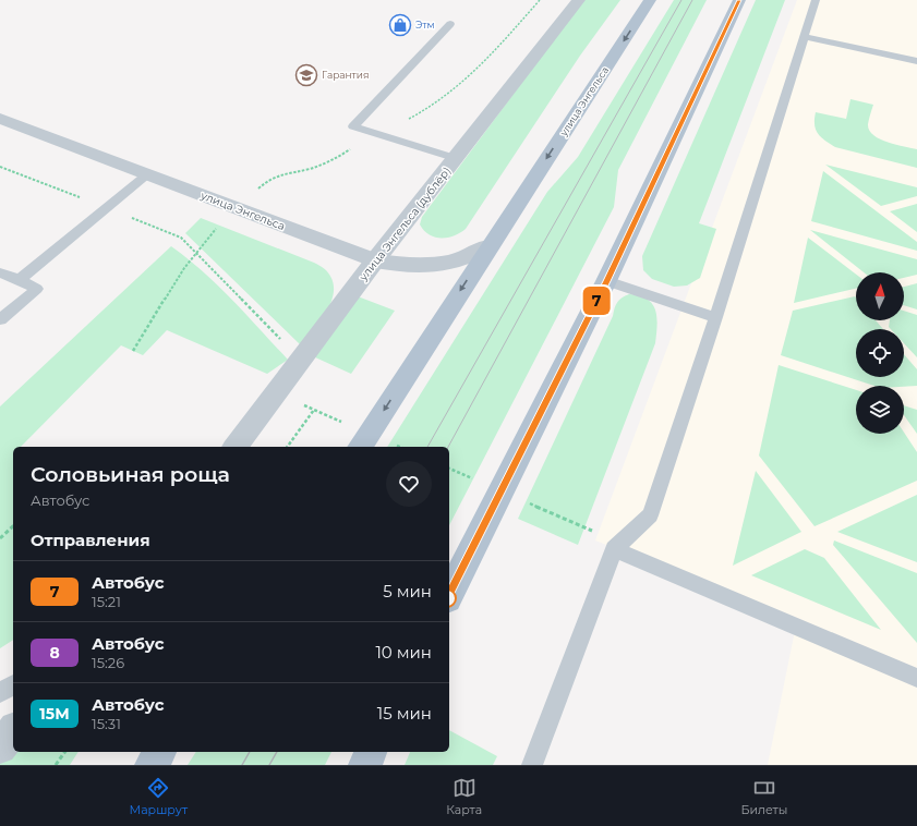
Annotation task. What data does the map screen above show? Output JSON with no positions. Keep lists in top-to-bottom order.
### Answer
{
  "streets": {
    "main road": ["улица Энгельса"],
    "street": ["улица Энгельса (дублёр)"]
  },
  "crossings": [
    ["улица Энгельса", "улица Энгельса (дублёр)"]
  ],
  "places": {
    "shop": ["Этм"],
    "school or university": ["Гарантия"]
  },
  "lines": ["bus line 7"],
  "north": "top",
  "page": {
    "on_map": "7",
    "heading": [
      ["Соловьиная роща", "Автобус"],
      "Отправления"
    ],
    "list": [
      {
        "mark": "7",
        "name": "Автобус",
        "note": "15:21",
        "value": "5 мин"
      },
      {
        "mark": "8",
        "name": "Автобус",
        "note": "15:26",
        "value": "10 мин"
      },
      {
        "mark": "15М",
        "name": "Автобус",
        "note": "15:31",
        "value": "15 мин"
      }
    ],
    "tabs": ["Маршрут", "Карта", "Билеты"]
  }
}
